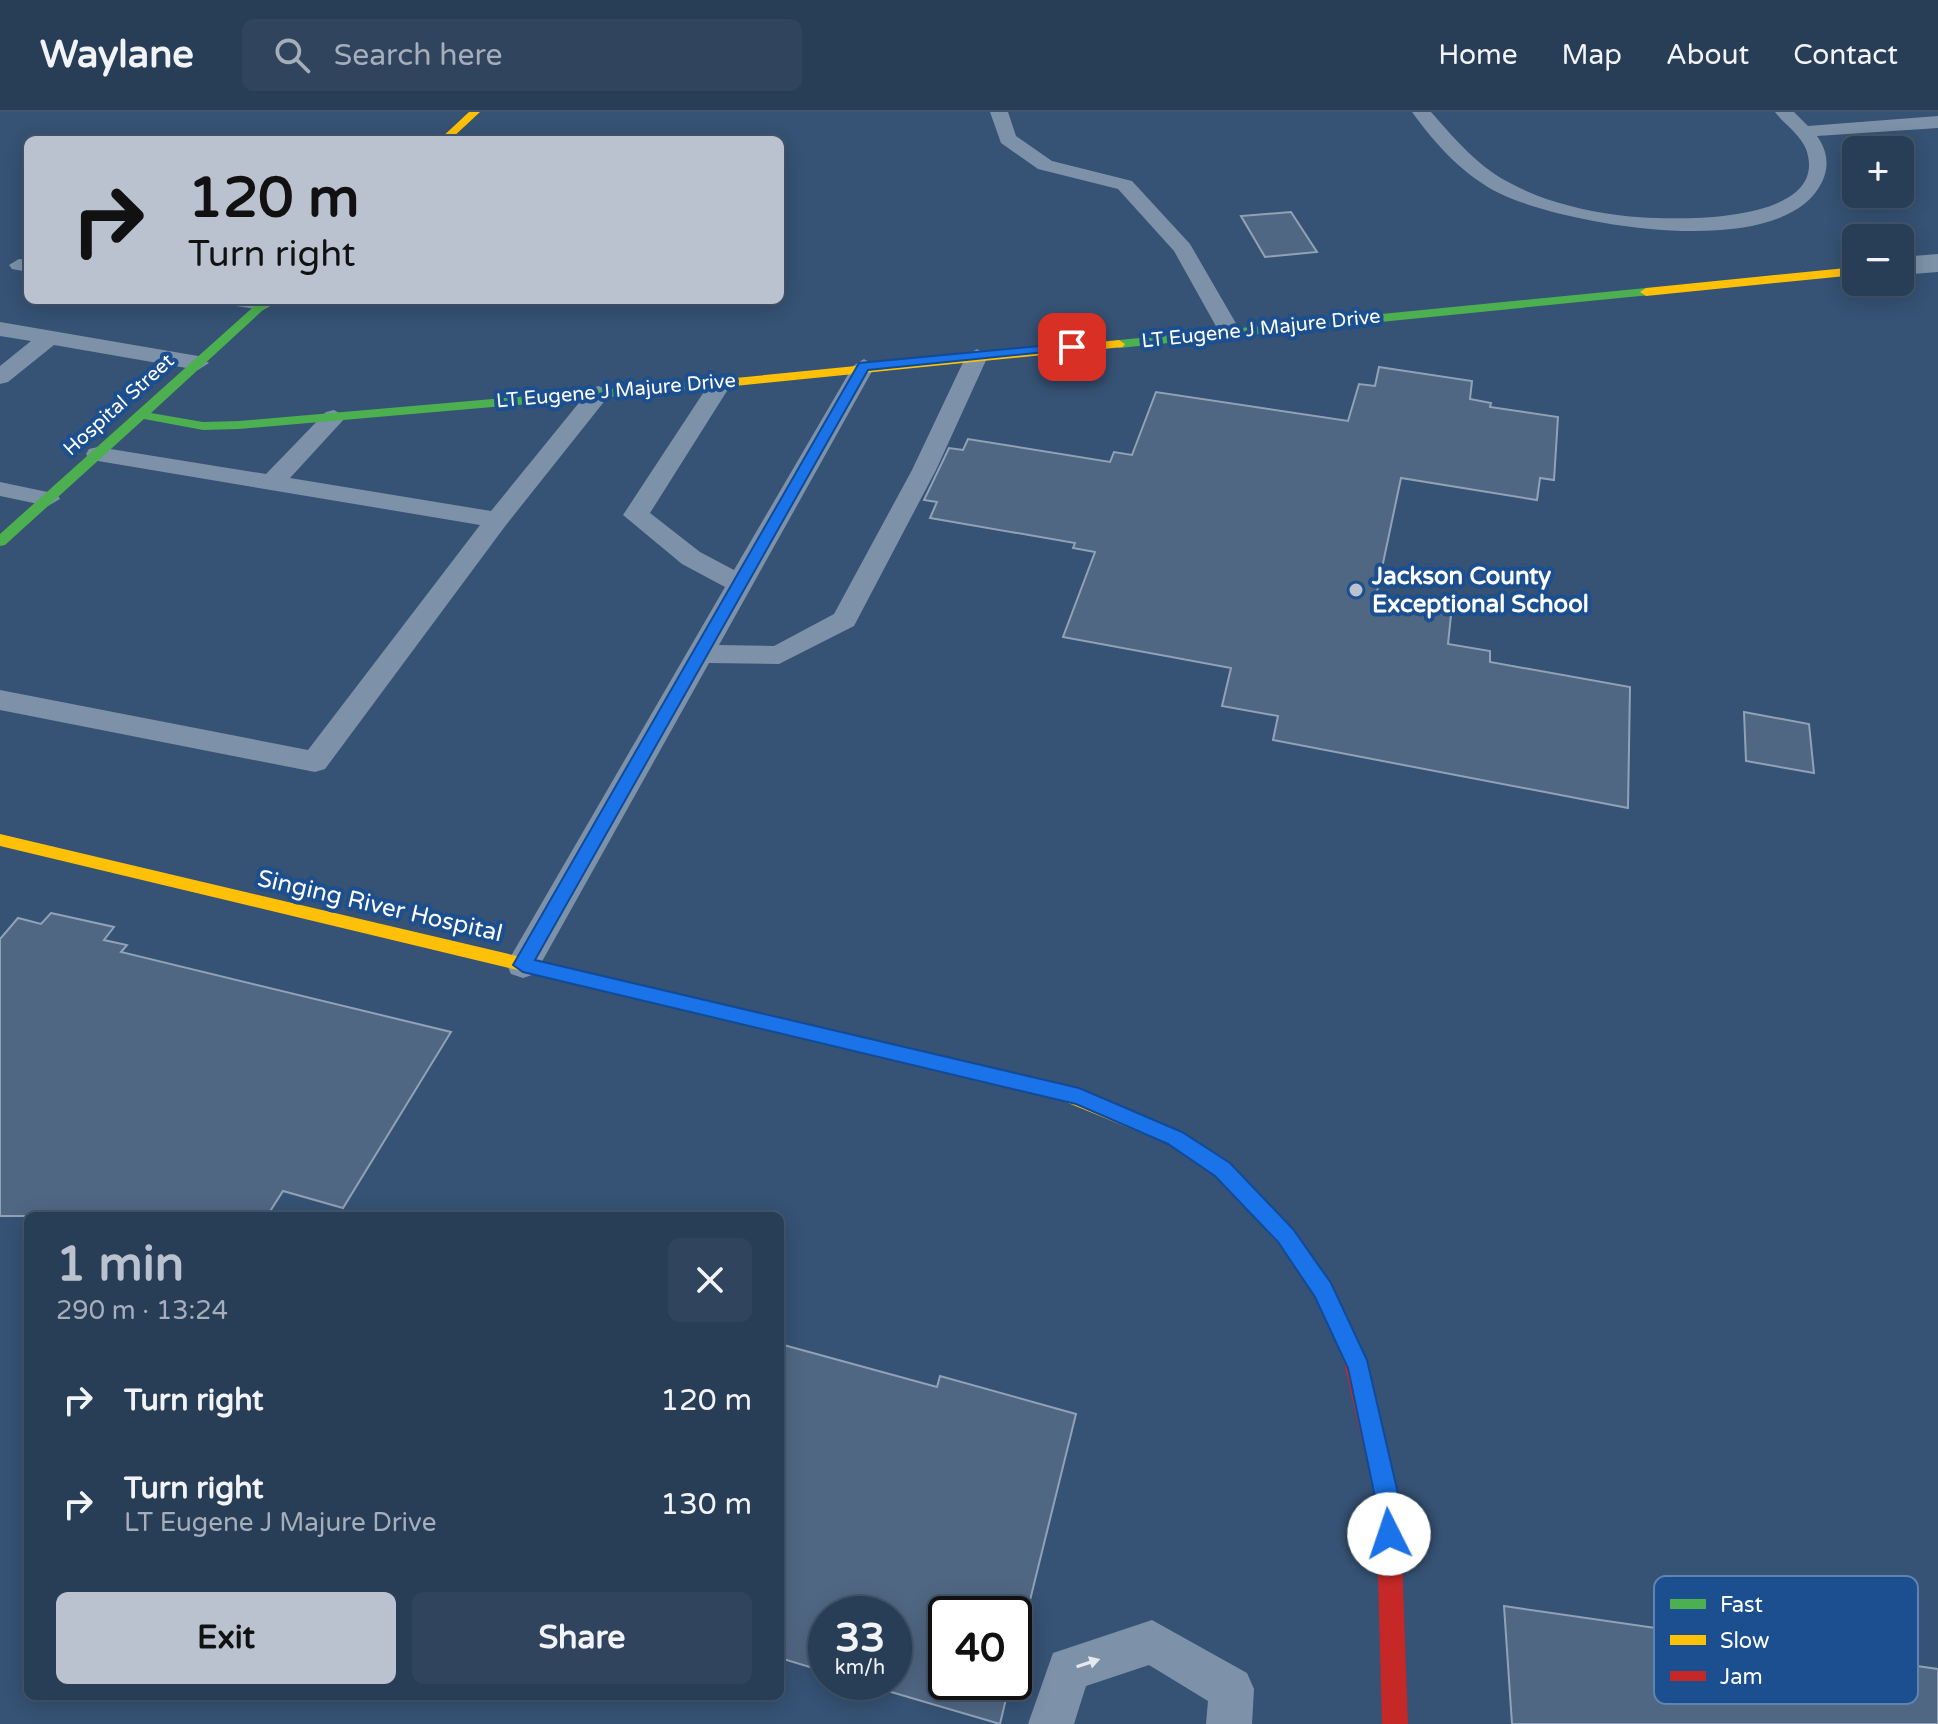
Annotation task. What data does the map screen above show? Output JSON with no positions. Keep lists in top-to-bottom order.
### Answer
{
  "streets": {
    "street": ["LT Eugene J Majure Drive", "Hospital Street", "Singing River Hospital"]
  },
  "crossings": [
    ["LT Eugene J Majure Drive", "Hospital Street"]
  ],
  "places": ["Jackson County Exceptional School"],
  "legend": ["Fast", "Slow", "Jam"],
  "page": {
    "header": "Waylane",
    "search": "Search here",
    "nav": [
      "Home",
      "Map",
      "About",
      "Contact"
    ],
    "map_buttons": ["+", "−"],
    "turn": ["120 m", "Turn right"],
    "heading": ["1 min", "290 m · 13:24"],
    "list": [
      {
        "name": "Turn right",
        "value": "120 m"
      },
      {
        "name": "Turn right",
        "note": "LT Eugene J Majure Drive",
        "value": "130 m"
      }
    ],
    "buttons": ["Exit", "Share"],
    "speed": "33 km/h",
    "limit": "40"
  }
}
